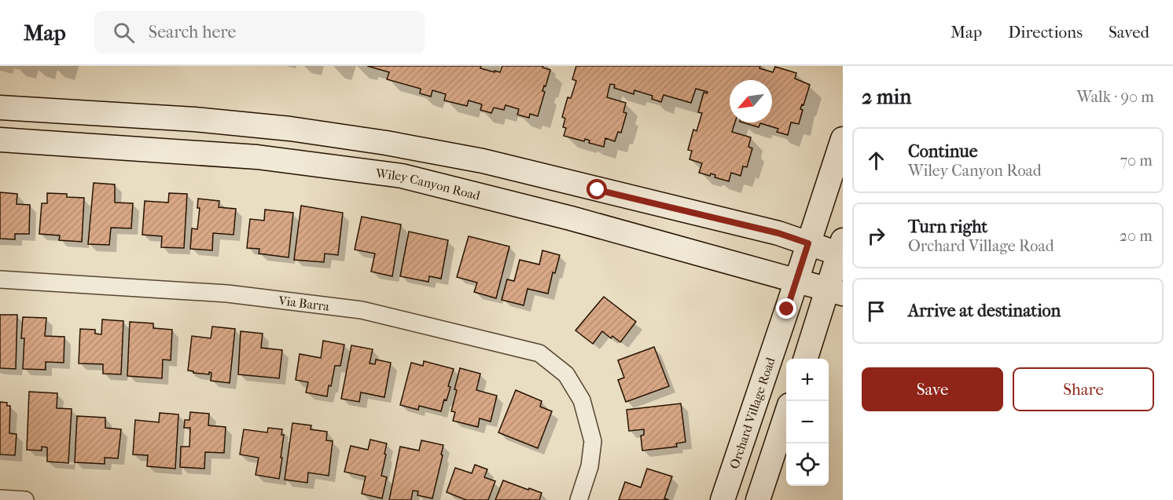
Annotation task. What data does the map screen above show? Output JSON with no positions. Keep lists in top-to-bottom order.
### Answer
{
  "streets": {
    "main road": ["Wiley Canyon Road", "Orchard Village Road"],
    "street": ["Via Barra"]
  },
  "crossings": [
    ["Wiley Canyon Road", "Orchard Village Road"]
  ],
  "north": "bottom left",
  "page": {
    "header": "Map",
    "search": "Search here",
    "nav": ["Map", "Directions", "Saved"],
    "heading": ["2 min", "Walk · 90 m"],
    "list": [
      ["Continue", "Wiley Canyon Road", "70 m"],
      ["Turn right", "Orchard Village Road", "20 m"],
      "Arrive at destination"
    ],
    "buttons": ["Save", "Share"],
    "map_buttons": ["+", "−"]
  }
}
